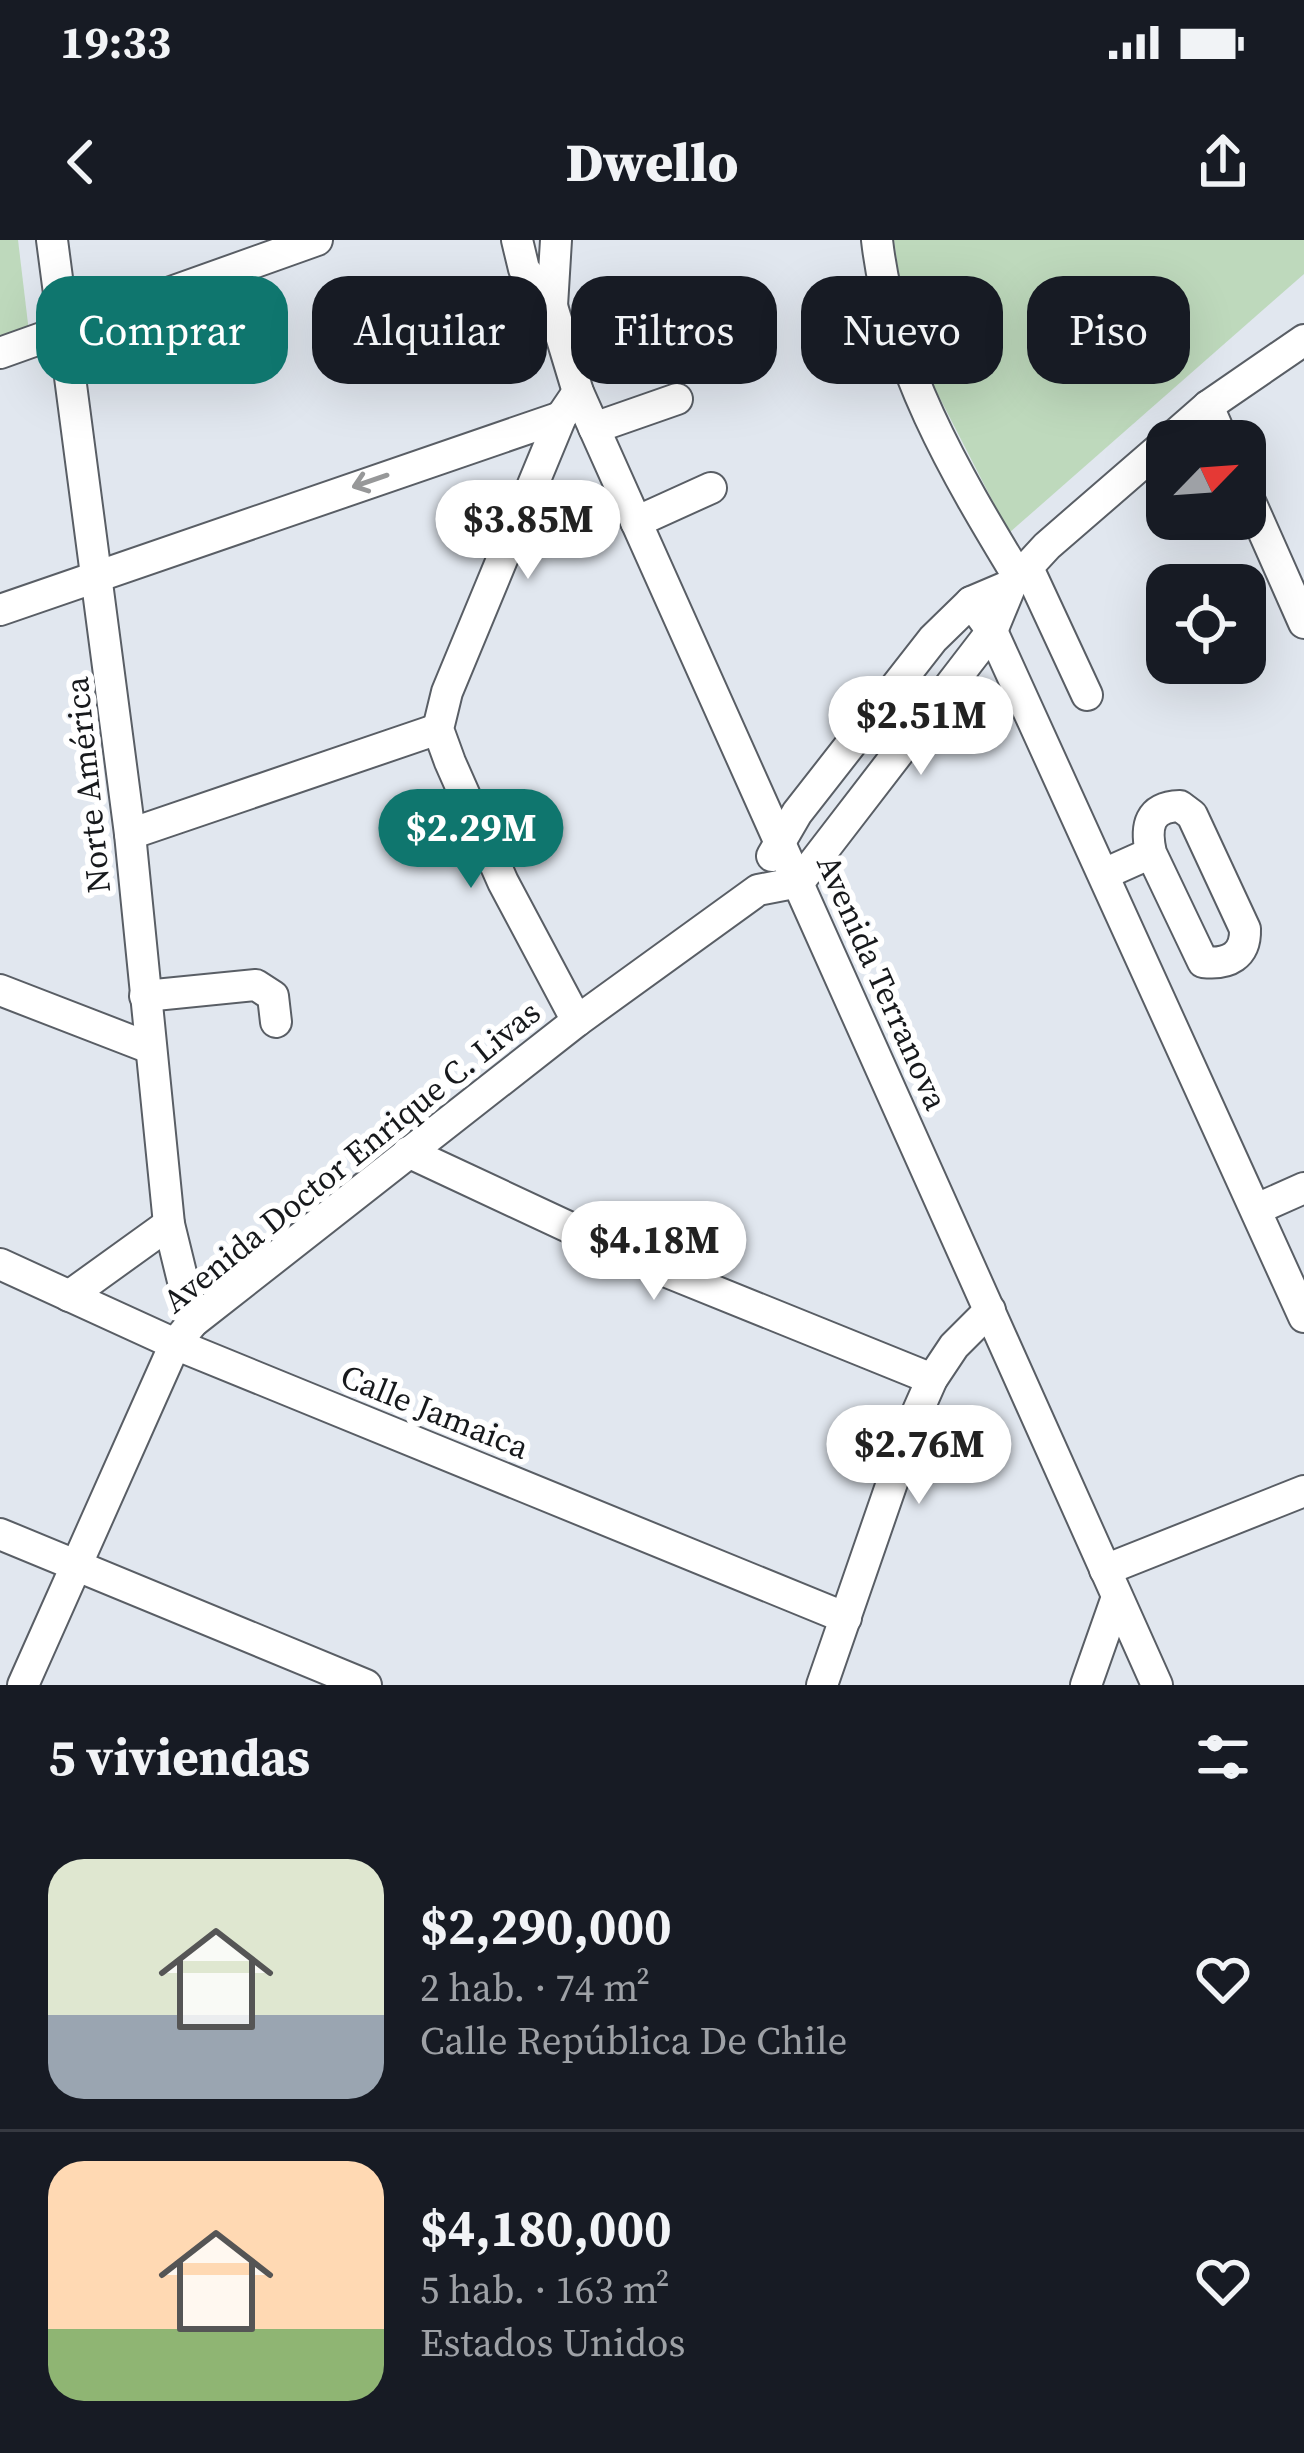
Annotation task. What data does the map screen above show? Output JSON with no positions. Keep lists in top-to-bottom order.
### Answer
{
  "streets": {
    "street": [
      "Norte América",
      "Avenida Terranova",
      "Avenida Doctor Enrique C. Livas",
      "Calle Jamaica"
    ]
  },
  "crossings": [
    ["Norte América", "Avenida Doctor Enrique C. Livas"],
    ["Norte América", "Calle Jamaica"],
    ["Avenida Terranova", "Avenida Doctor Enrique C. Livas"],
    ["Avenida Doctor Enrique C. Livas", "Calle Jamaica"]
  ],
  "north": "top right",
  "page": {
    "status": "19:33",
    "header": "Dwello",
    "chip": [
      "Comprar",
      "Alquilar",
      "Filtros",
      "Nuevo",
      "Piso"
    ],
    "price": [
      "$3.85M",
      "$2.51M",
      "$2.29M",
      "$4.18M",
      "$2.76M"
    ],
    "heading": "5 viviendas",
    "list": [
      {
        "name": "$2,290,000",
        "note": "2 hab. · 74 m² · Calle República De Chile"
      },
      {
        "name": "$4,180,000",
        "note": "5 hab. · 163 m² · Estados Unidos"
      }
    ]
  }
}
